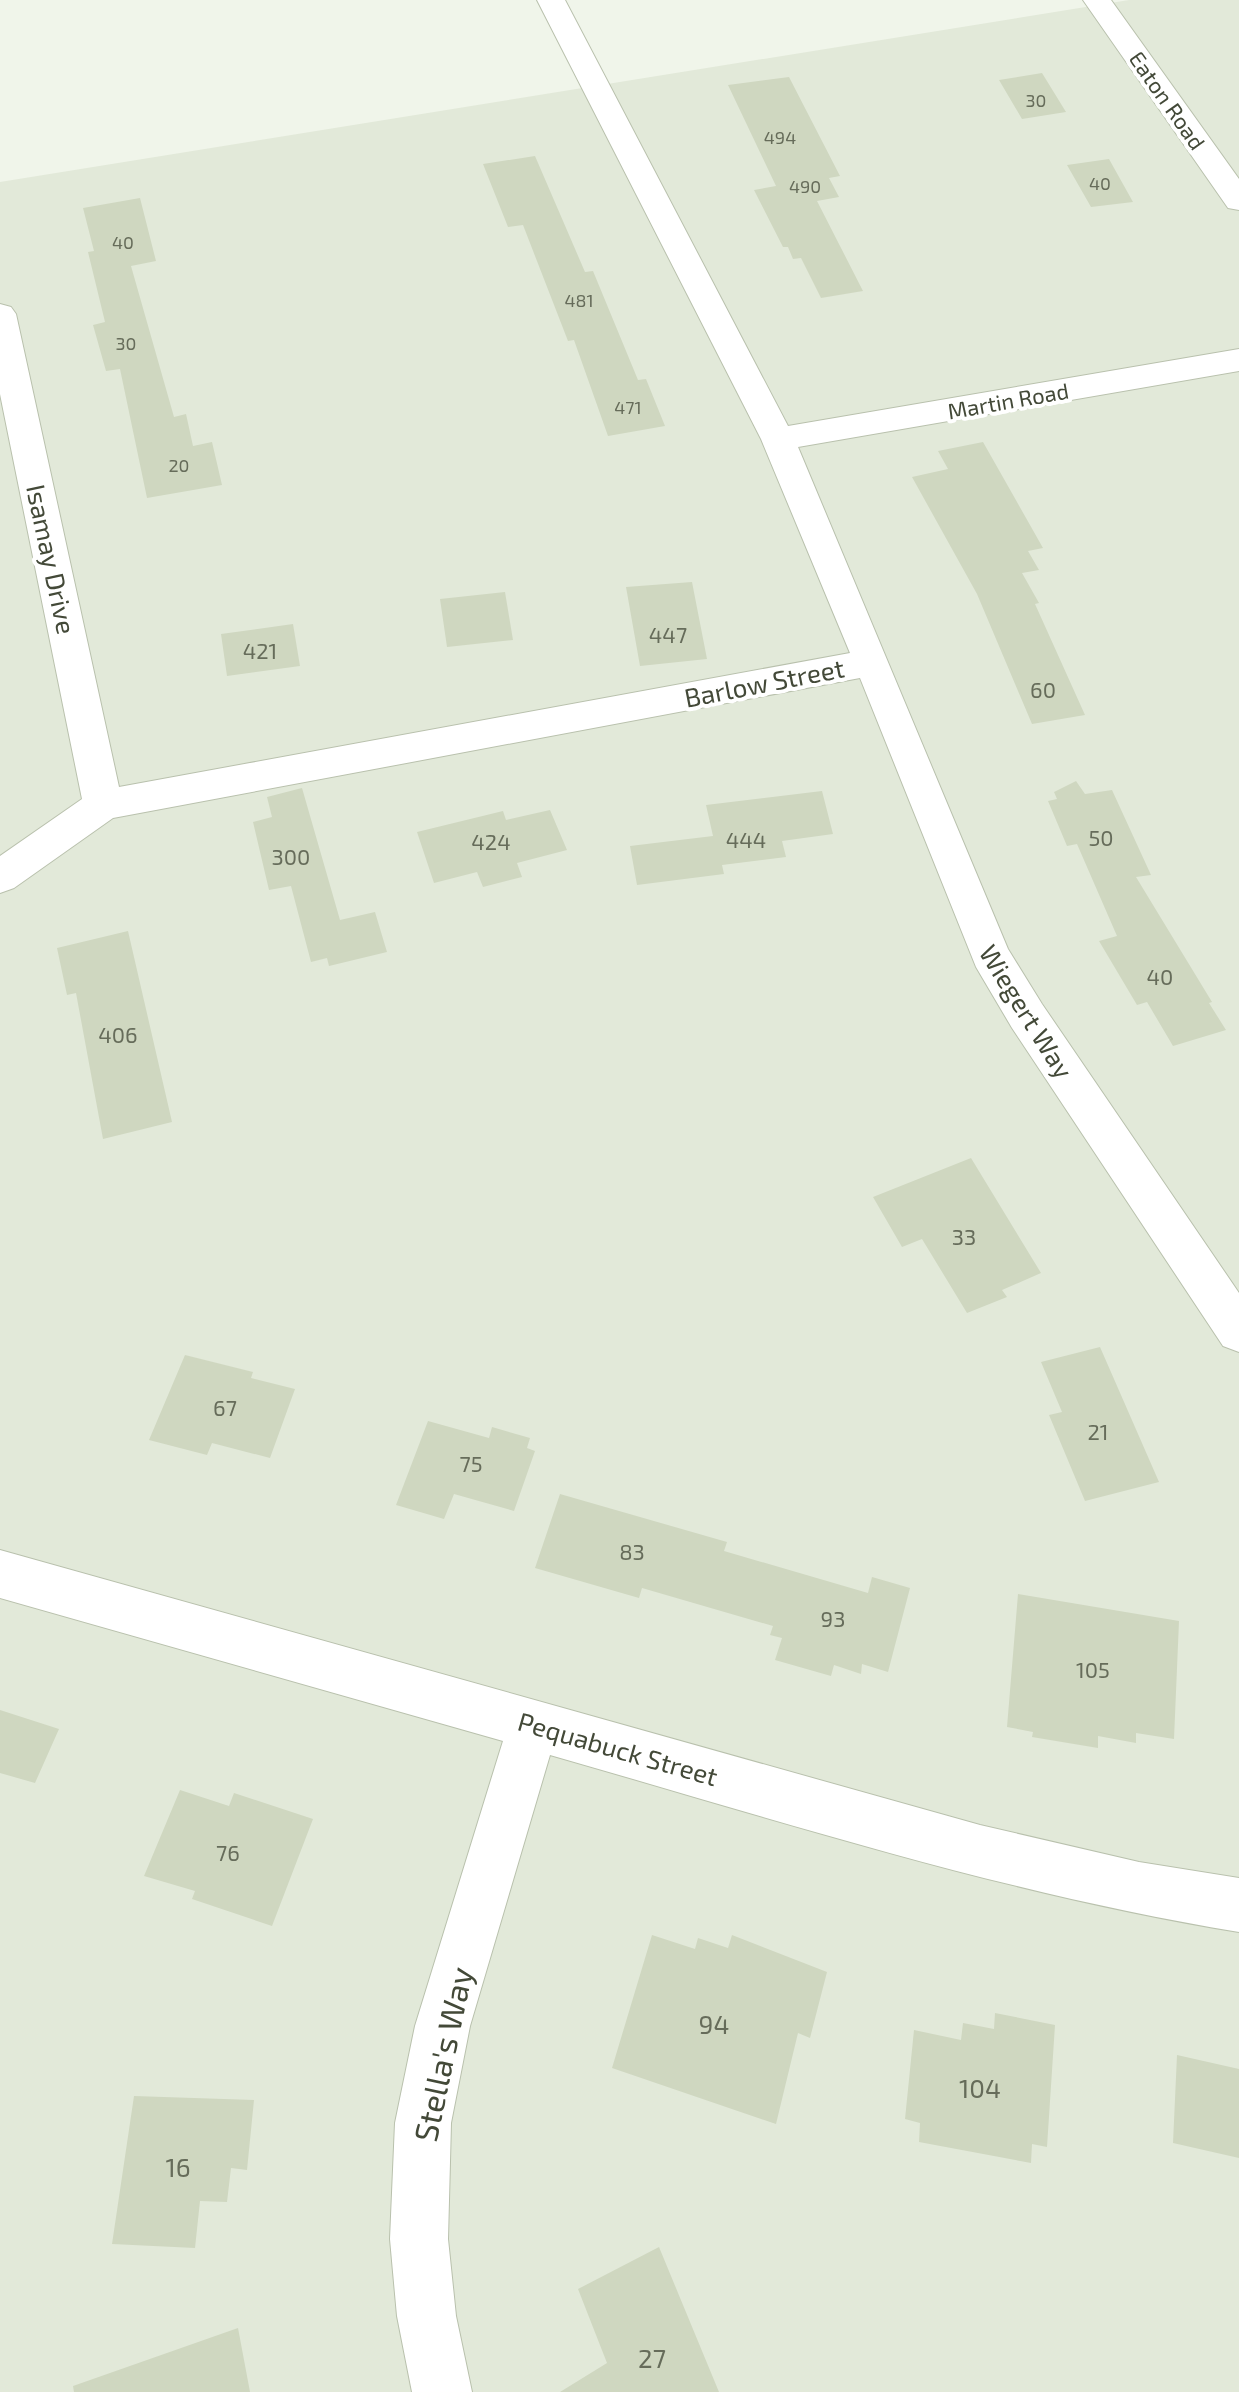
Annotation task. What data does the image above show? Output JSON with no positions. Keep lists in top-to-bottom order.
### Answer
{
  "streets": {
    "street": [
      "Eaton Road",
      "Martin Road",
      "Isamay Drive",
      "Barlow Street",
      "Wiegert Way",
      "Pequabuck Street",
      "Stella's Way"
    ]
  },
  "crossings": [
    ["Martin Road", "Barlow Street"],
    ["Isamay Drive", "Barlow Street"],
    ["Barlow Street", "Wiegert Way"],
    ["Pequabuck Street", "Stella's Way"]
  ],
  "house_numbers": [
    "30",
    "494",
    "40",
    "490",
    "40",
    "481",
    "30",
    "471",
    "20",
    "447",
    "421",
    "60",
    "50",
    "444",
    "424",
    "300",
    "40",
    "406",
    "33",
    "67",
    "21",
    "75",
    "83",
    "93",
    "105",
    "76",
    "94",
    "104",
    "16",
    "27"
  ]
}
